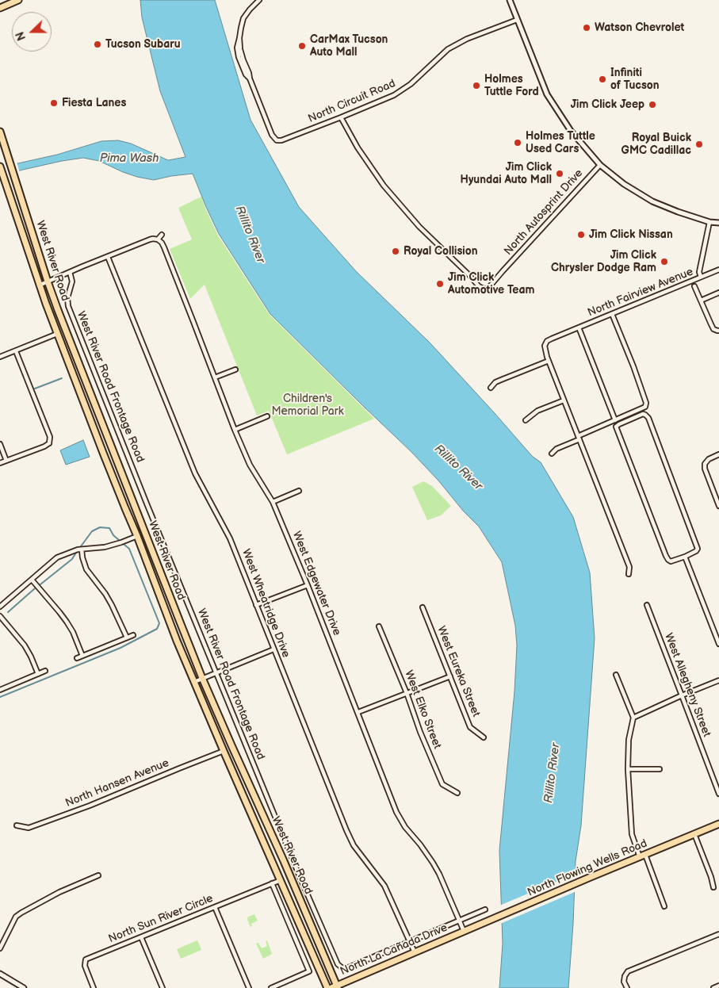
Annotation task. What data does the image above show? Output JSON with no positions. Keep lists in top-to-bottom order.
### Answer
{
  "streets": {
    "main road": ["West River Road", "North Flowing Wells Road", "North La Cañada Drive"],
    "street": [
      "North Circuit Road",
      "North Autosprint Drive",
      "North Fairview Avenue",
      "West River Road Frontage Road",
      "West Edgewater Drive",
      "West Wheatridge Drive",
      "West Eureka Street",
      "West Allegheny Street",
      "West Elko Street",
      "North Hansen Avenue",
      "North Sun River Circle"
    ]
  },
  "crossings": [
    ["North Circuit Road", "North Autosprint Drive"],
    ["West River Road", "North Hansen Avenue"],
    ["West River Road", "North Sun River Circle"],
    ["West River Road", "North La Cañada Drive"],
    ["West River Road Frontage Road", "West Wheatridge Drive"],
    ["West Edgewater Drive", "North Flowing Wells Road"],
    ["West Edgewater Drive", "North La Cañada Drive"],
    ["West Wheatridge Drive", "North La Cañada Drive"],
    ["North Flowing Wells Road", "North La Cañada Drive"]
  ],
  "water": ["Pima Wash", "Rillito River"],
  "parks": ["Children's Memorial Park"],
  "places": [
    "Watson Chevrolet",
    "Tucson Subaru",
    "CarMax Tucson Auto Mall",
    "Infiniti of Tucson",
    "Holmes Tuttle Ford",
    "Fiesta Lanes",
    "Jim Click Jeep",
    "Holmes Tuttle Used Cars",
    "Royal Buick GMC Cadillac",
    "Jim Click Hyundai Auto Mall",
    "Jim Click Nissan",
    "Royal Collision",
    "Jim Click Chrysler Dodge Ram",
    "Jim Click Automotive Team"
  ],
  "north": "left"
}
